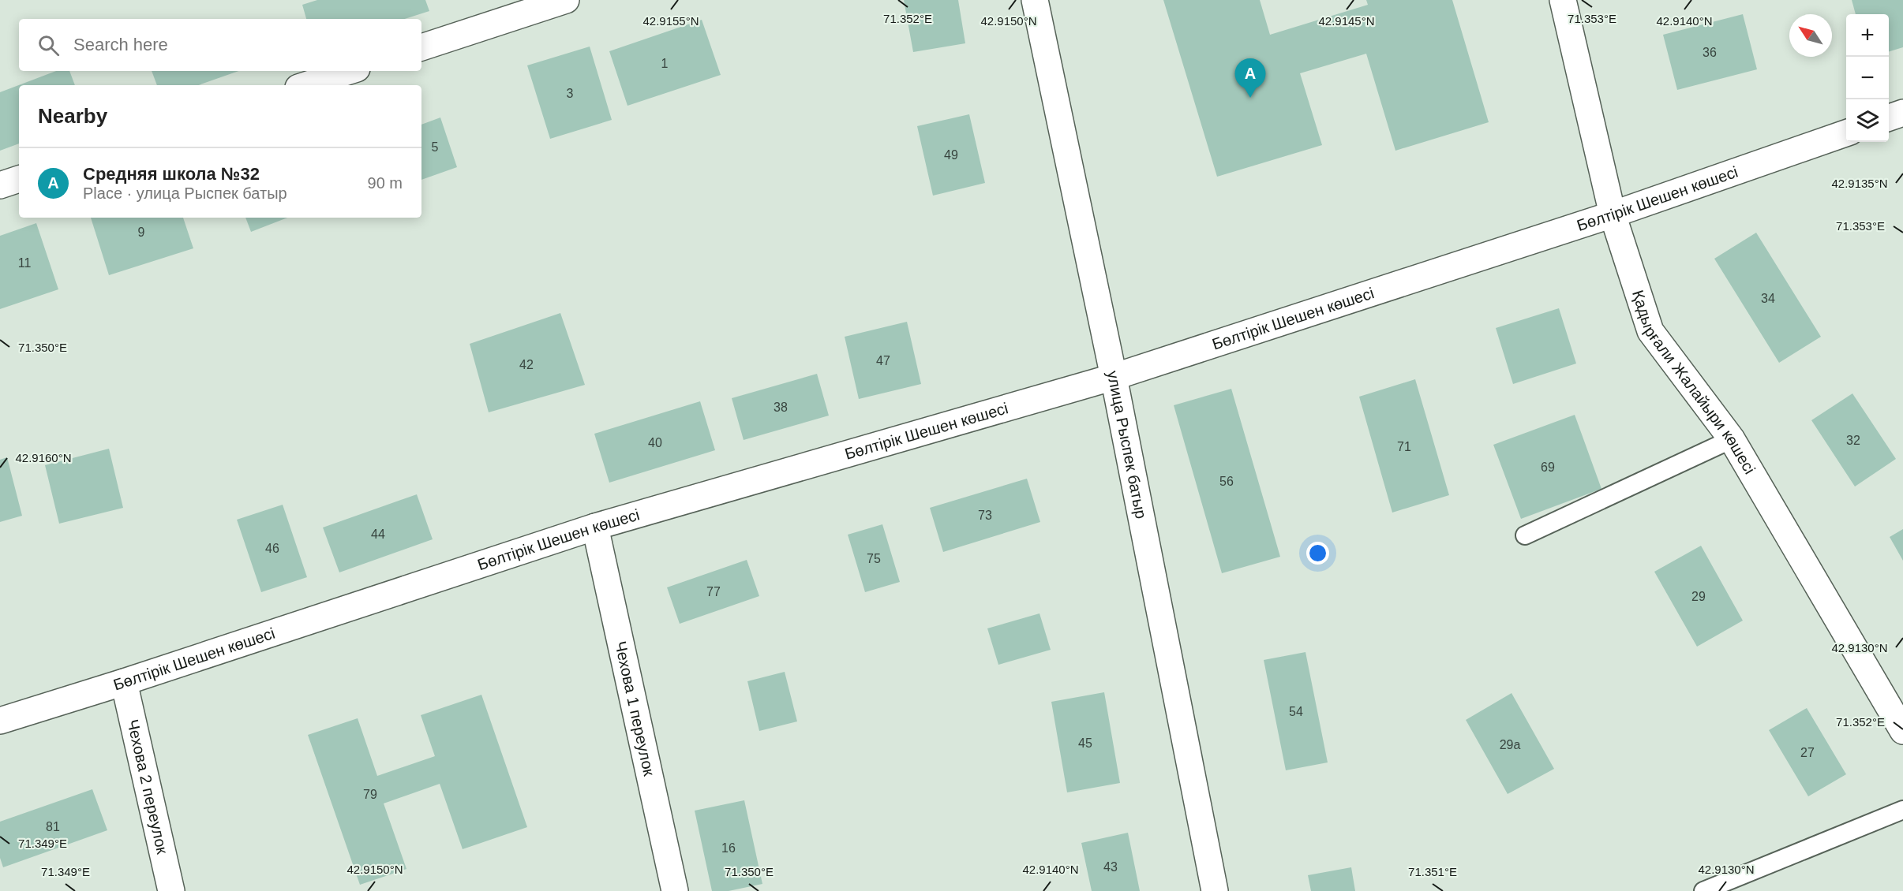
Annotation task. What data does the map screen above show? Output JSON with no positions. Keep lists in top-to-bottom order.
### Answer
{
  "streets": {
    "street": [
      "Бөлтірік Шешен көшесі",
      "Қадырғали Жалайыри көшесі",
      "улица Рыспек батыр",
      "Чехова 1 переулок",
      "Чехова 2 переулок"
    ]
  },
  "crossings": [
    ["Бөлтірік Шешен көшесі", "Қадырғали Жалайыри көшесі"],
    ["Бөлтірік Шешен көшесі", "улица Рыспек батыр"],
    ["Бөлтірік Шешен көшесі", "Чехова 1 переулок"],
    ["Бөлтірік Шешен көшесі", "Чехова 2 переулок"]
  ],
  "house_numbers": [
    "36",
    "1",
    "3",
    "5",
    "49",
    "9",
    "11",
    "34",
    "47",
    "42",
    "38",
    "32",
    "40",
    "71",
    "69",
    "56",
    "73",
    "44",
    "46",
    "75",
    "77",
    "29",
    "54",
    "45",
    "29а",
    "27",
    "79",
    "81",
    "16",
    "43"
  ],
  "north": "top left",
  "page": {
    "map_buttons": ["+", "−"],
    "search": "Search here",
    "pins": "A",
    "heading": "Nearby",
    "list": [
      {
        "mark": "A",
        "name": "Средняя школа №32",
        "note": "Place · улица Рыспек батыр",
        "value": "90 m"
      }
    ]
  },
  "coordinates": [
    "71.352°E",
    "71.353°E",
    "42.9155°N",
    "42.9150°N",
    "42.9145°N",
    "42.9140°N",
    "42.9135°N",
    "71.350°E",
    "42.9160°N",
    "42.9130°N",
    "71.349°E",
    "71.351°E"
  ]
}
